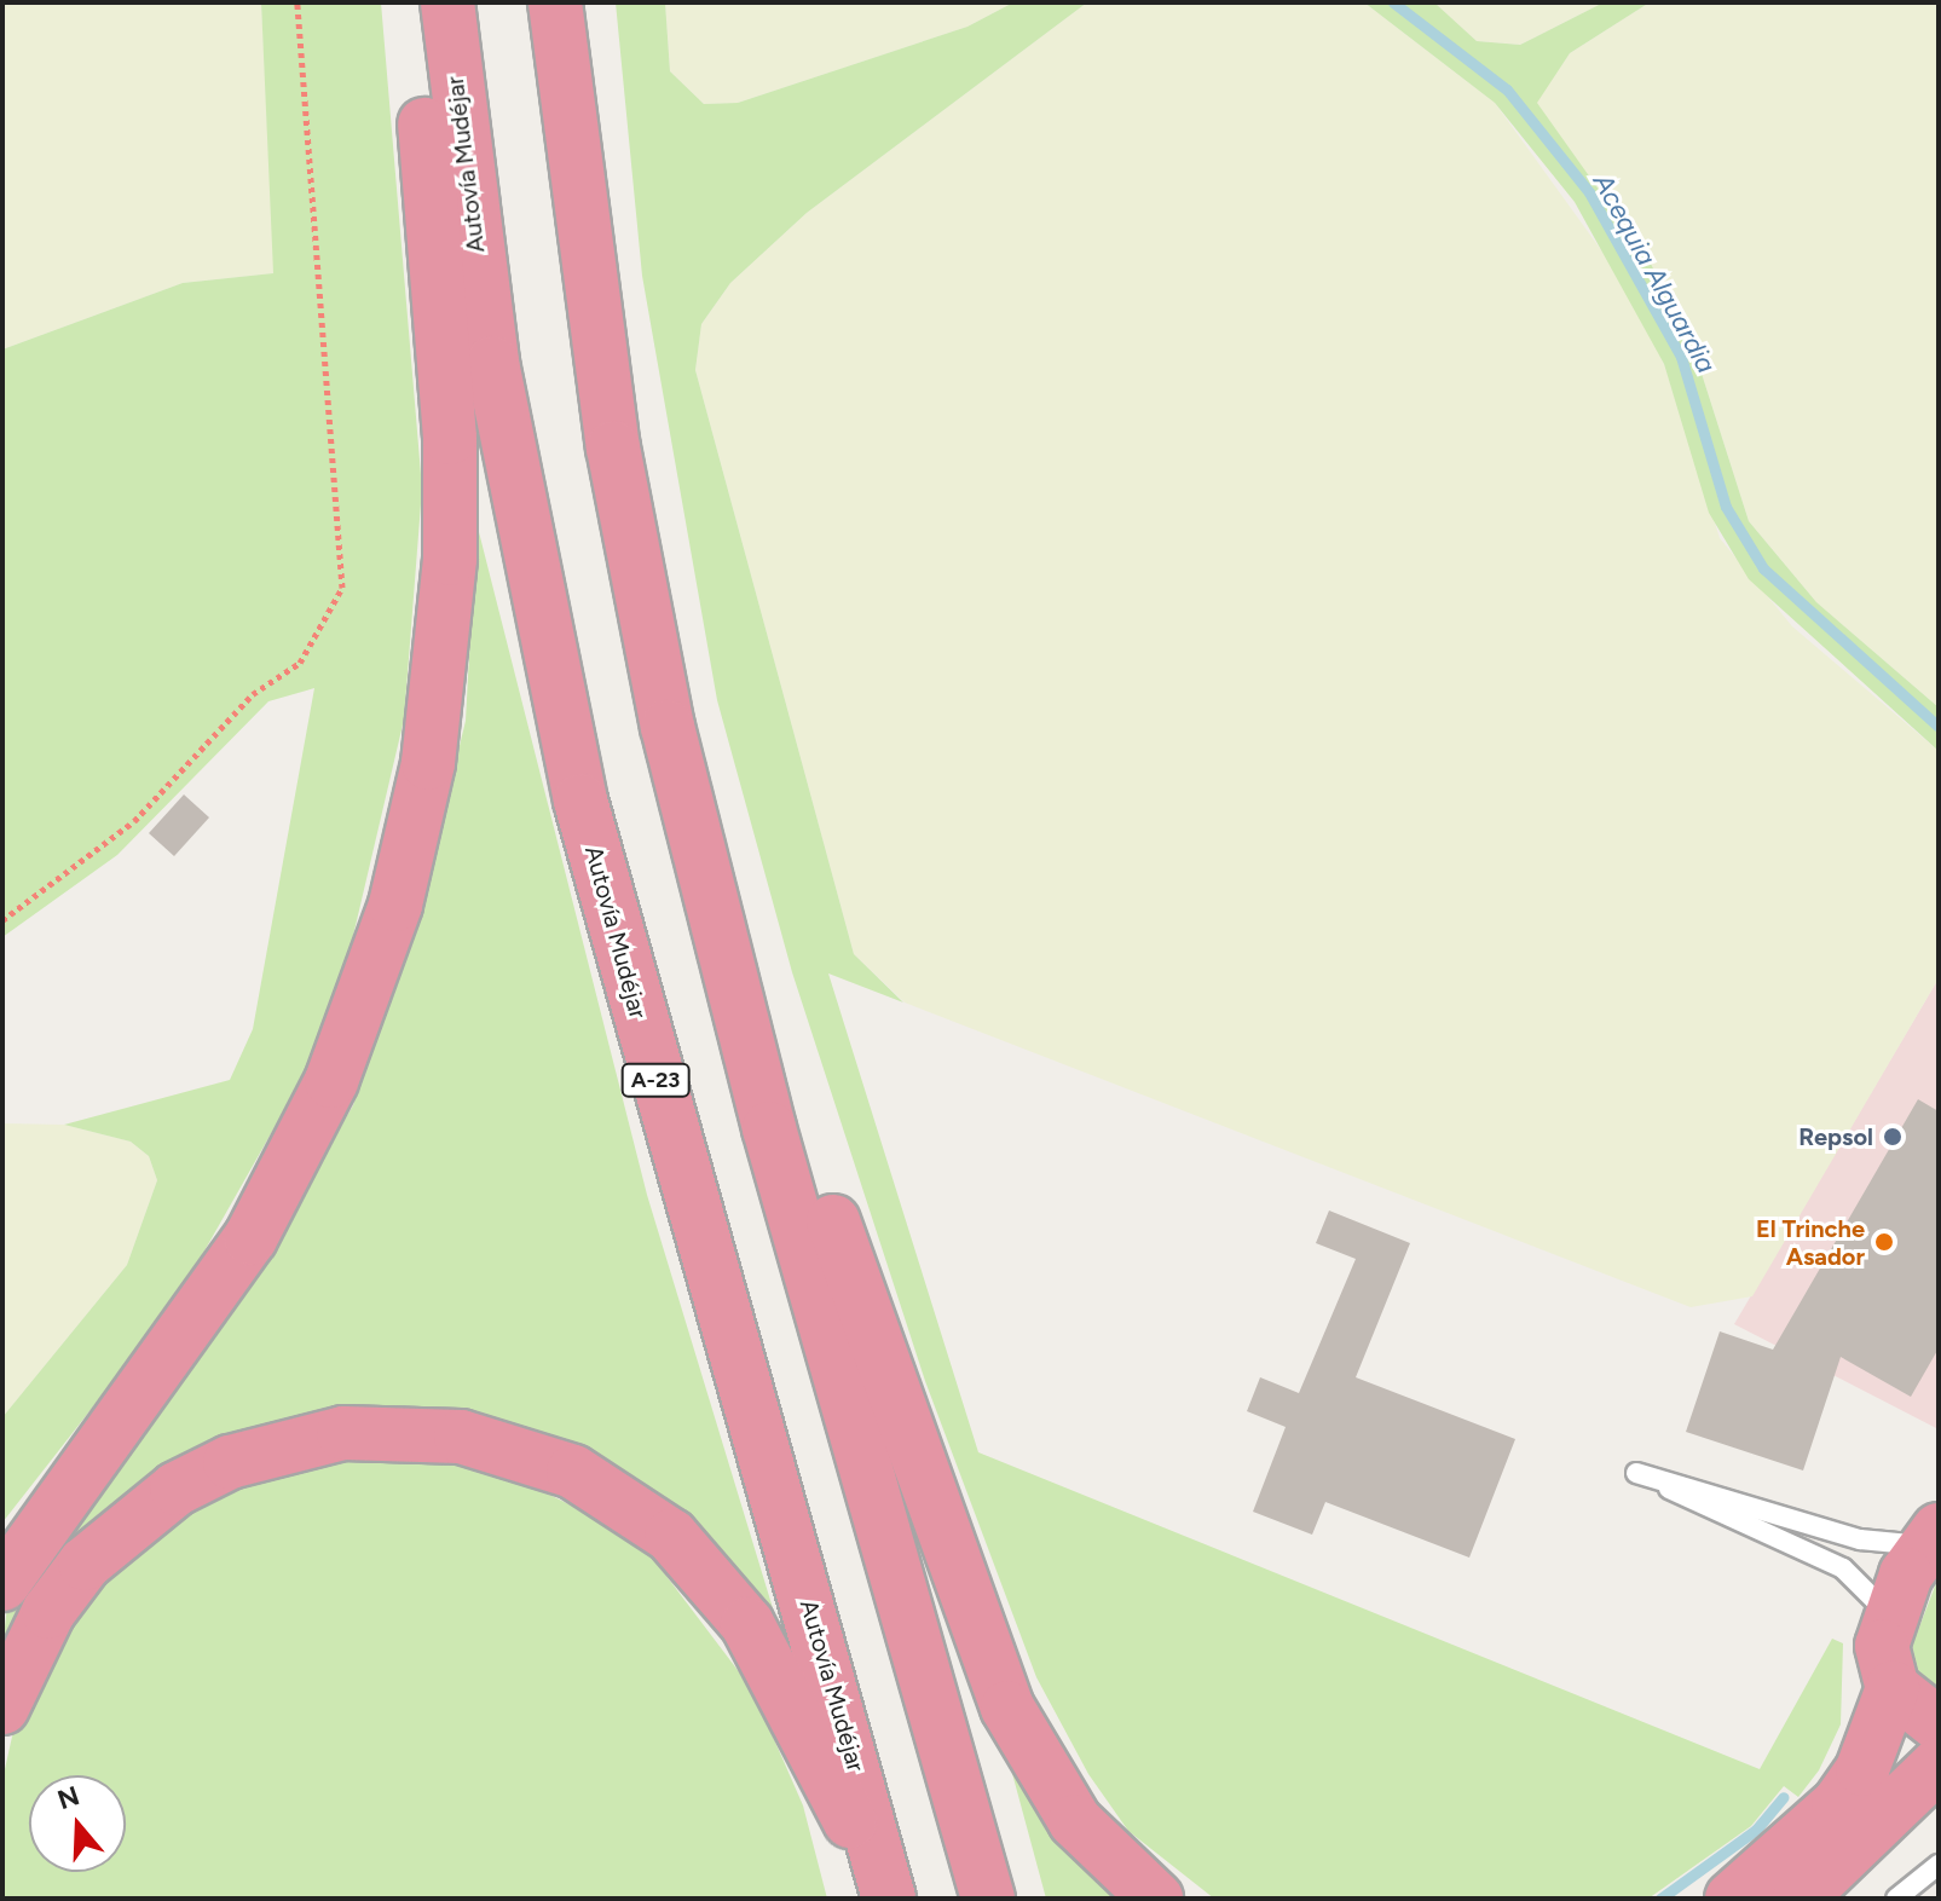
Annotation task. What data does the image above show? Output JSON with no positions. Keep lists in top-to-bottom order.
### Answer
{
  "streets": {
    "highway": ["Autovía Mudéjar", "A-23"]
  },
  "water": ["Acequia Alguardia"],
  "places": ["Repsol", "El Trinche Asador"],
  "north": "top"
}
